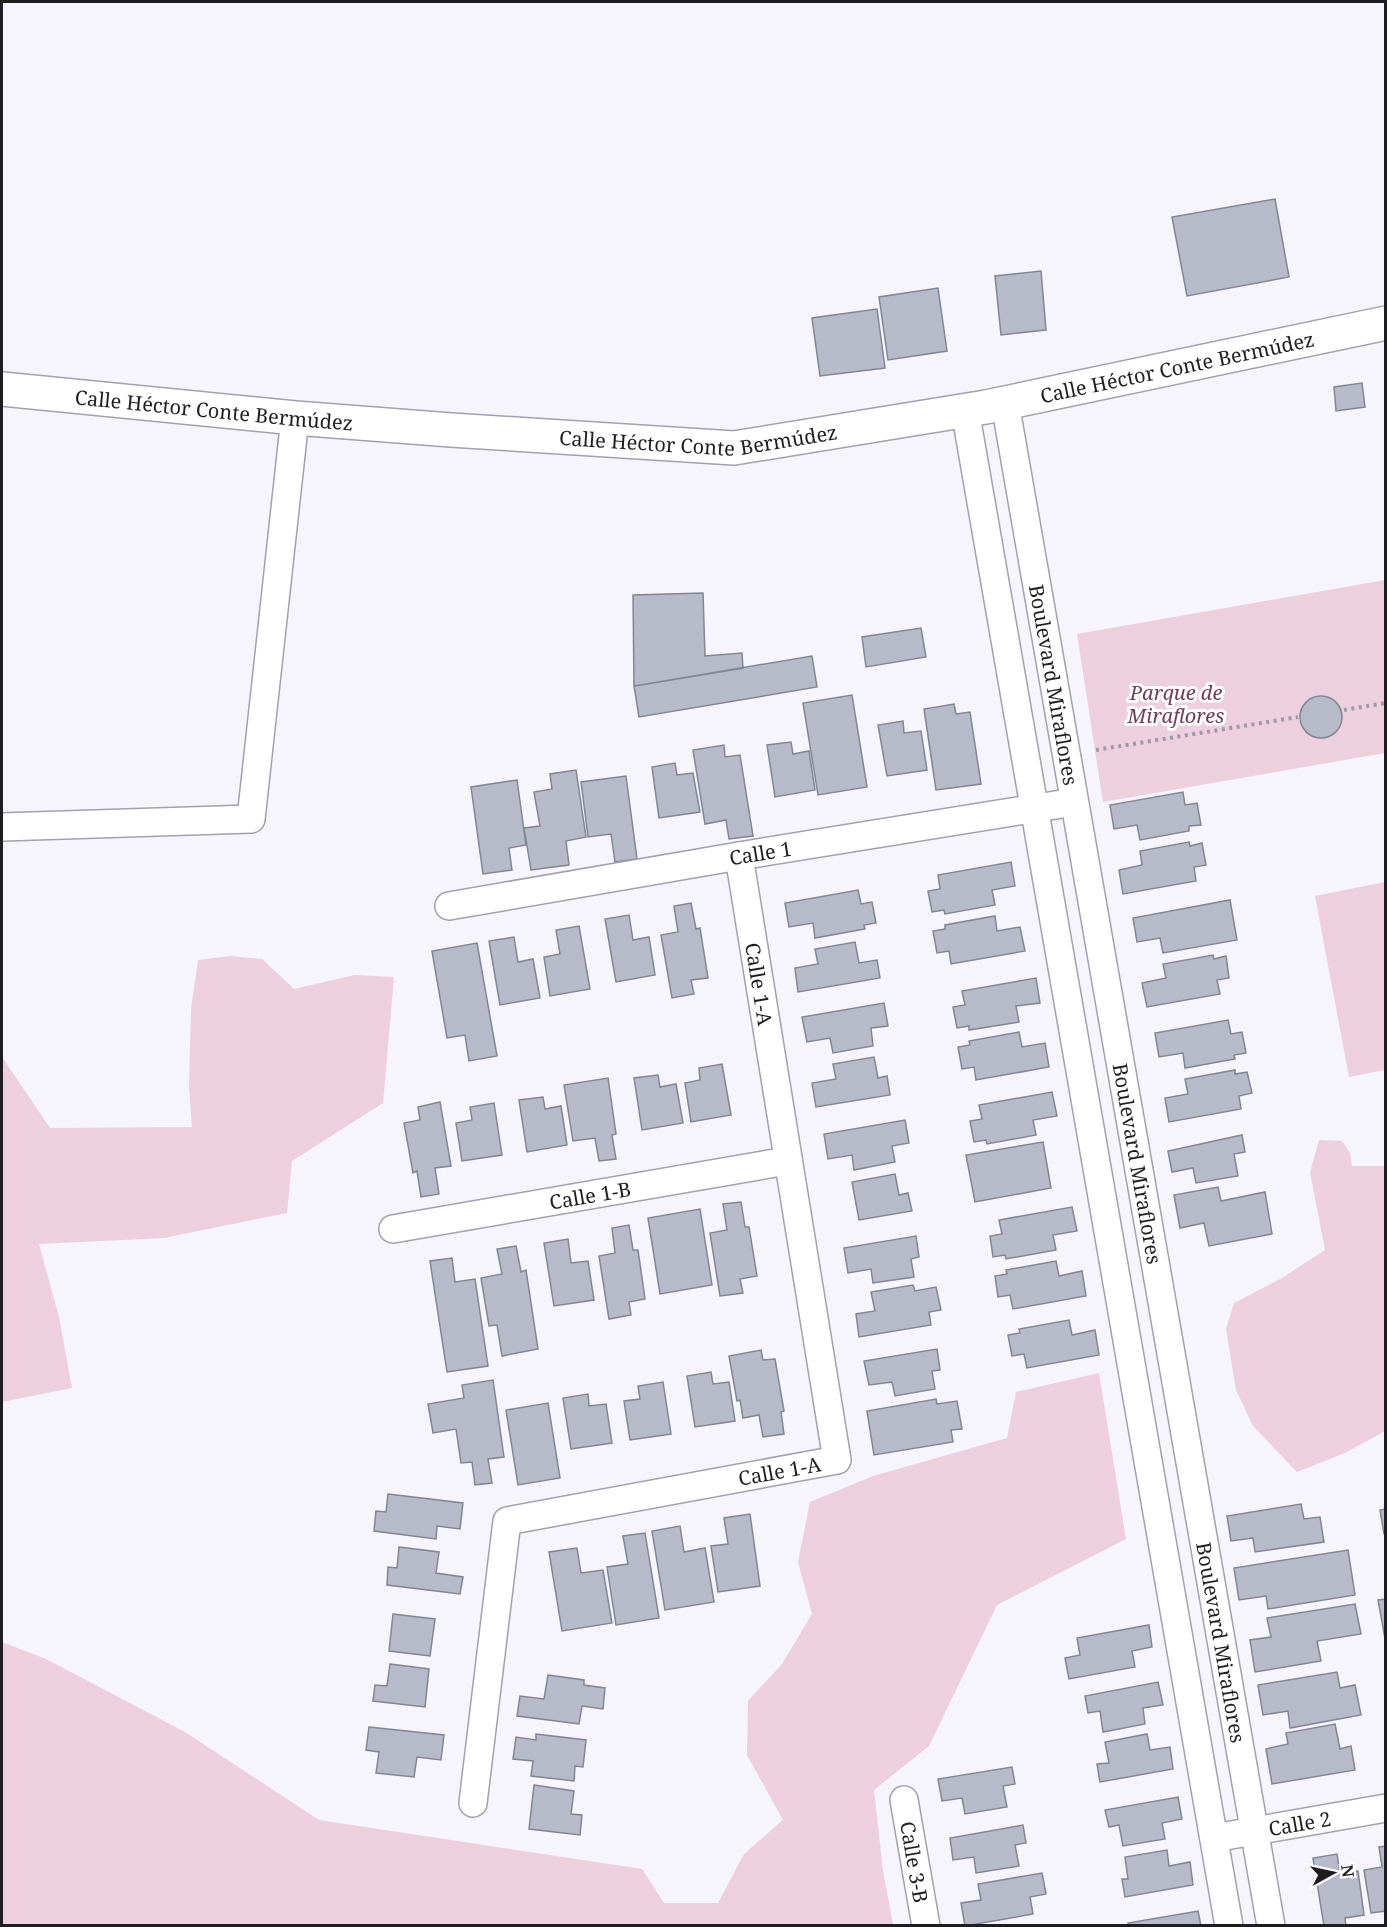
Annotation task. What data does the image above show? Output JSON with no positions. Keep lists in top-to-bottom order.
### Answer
{
  "streets": {
    "street": [
      "Calle Héctor Conte Bermúdez",
      "Boulevard Miraflores",
      "Calle 1",
      "Calle 1-A",
      "Calle 1-B",
      "Calle 2",
      "Calle 3-B"
    ]
  },
  "crossings": [
    ["Calle Héctor Conte Bermúdez", "Boulevard Miraflores"],
    ["Boulevard Miraflores", "Calle 1"],
    ["Boulevard Miraflores", "Calle 2"],
    ["Calle 1", "Calle 1-A"],
    ["Calle 1-A", "Calle 1-B"]
  ],
  "parks": ["Parque de Miraflores"],
  "north": "right"
}
